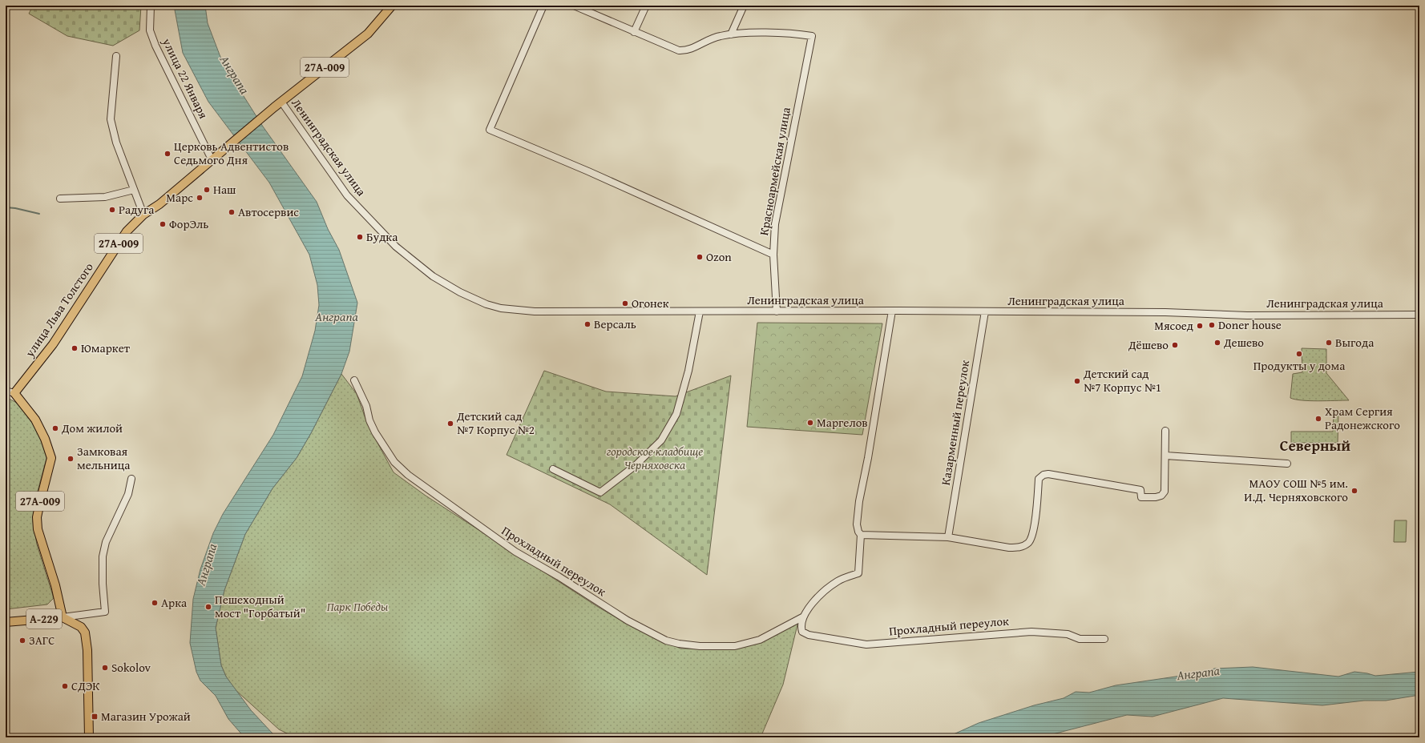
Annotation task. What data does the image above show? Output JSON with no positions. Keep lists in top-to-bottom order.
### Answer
{
  "streets": {
    "main road": ["27А-009", "улица Льва Толстого", "А-229"],
    "street": [
      "улица 22 Января",
      "Ленинградская улица",
      "Красноармейская улица",
      "Казарменный переулок",
      "Прохладный переулок"
    ]
  },
  "crossings": [
    ["27А-009", "Ленинградская улица"],
    ["27А-009", "улица Льва Толстого"],
    ["27А-009", "А-229"],
    ["улица 22 Января", "улица Льва Толстого"],
    ["Ленинградская улица", "Красноармейская улица"],
    ["Ленинградская улица", "улица Льва Толстого"],
    ["Ленинградская улица", "Казарменный переулок"]
  ],
  "districts": ["Северный"],
  "water": ["Анграпа"],
  "parks": ["городское кладбище Черняховска", "Парк Победы"],
  "places": {
    "other": [
      "Церковь Адвентистов Седьмого Дня",
      "Наш",
      "Марс",
      "Радуга",
      "Автосервис",
      "ФорЭль",
      "Будка",
      "Ozon",
      "Огонек",
      "Версаль",
      "Doner house",
      "Мясоед",
      "Дешево",
      "Выгода",
      "Дёшево",
      "Юмаркет",
      "Продукты у дома",
      "Детский сад №7 Корпус №1",
      "Храм Сергия Радонежского",
      "Маргелов",
      "Детский сад №7 Корпус №2",
      "Дом жилой",
      "Замковая мельница",
      "МАОУ СОШ №5 им. И.Д. Черняховского",
      "Арка",
      "Пешеходный мост \"Горбатый\"",
      "ЗАГС",
      "Sokolov",
      "СДЭК"
    ],
    "transit": ["Магазин Урожай"]
  }
}
